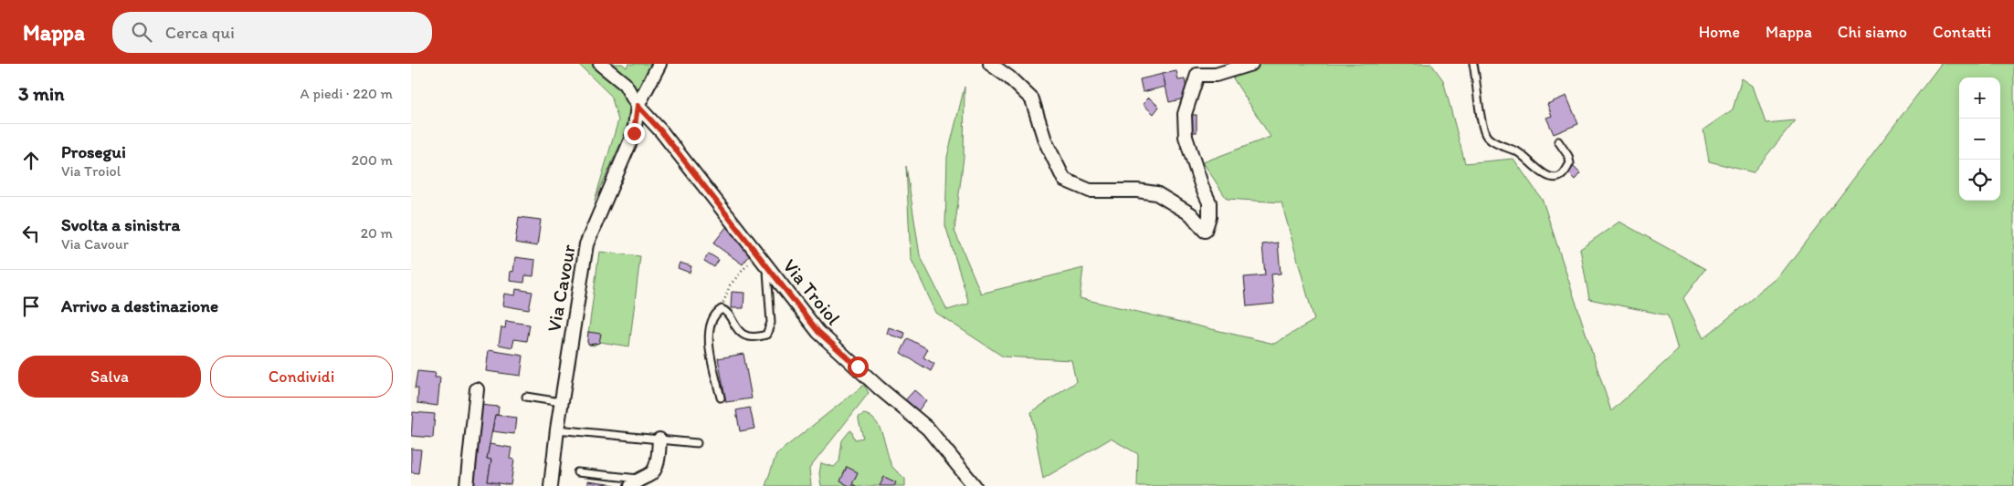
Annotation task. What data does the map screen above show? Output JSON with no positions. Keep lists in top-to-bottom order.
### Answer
{
  "streets": {
    "street": ["Via Cavour", "Via Troiol"]
  },
  "crossings": [
    ["Via Cavour", "Via Troiol"]
  ],
  "page": {
    "header": "Mappa",
    "search": "Cerca qui",
    "nav": [
      "Home",
      "Mappa",
      "Chi siamo",
      "Contatti"
    ],
    "heading": ["3 min", "A piedi · 220 m"],
    "map_buttons": ["+", "−"],
    "list": [
      ["Prosegui", "Via Troiol", "200 m"],
      ["Svolta a sinistra", "Via Cavour", "20 m"],
      "Arrivo a destinazione"
    ],
    "buttons": ["Salva", "Condividi"]
  }
}
